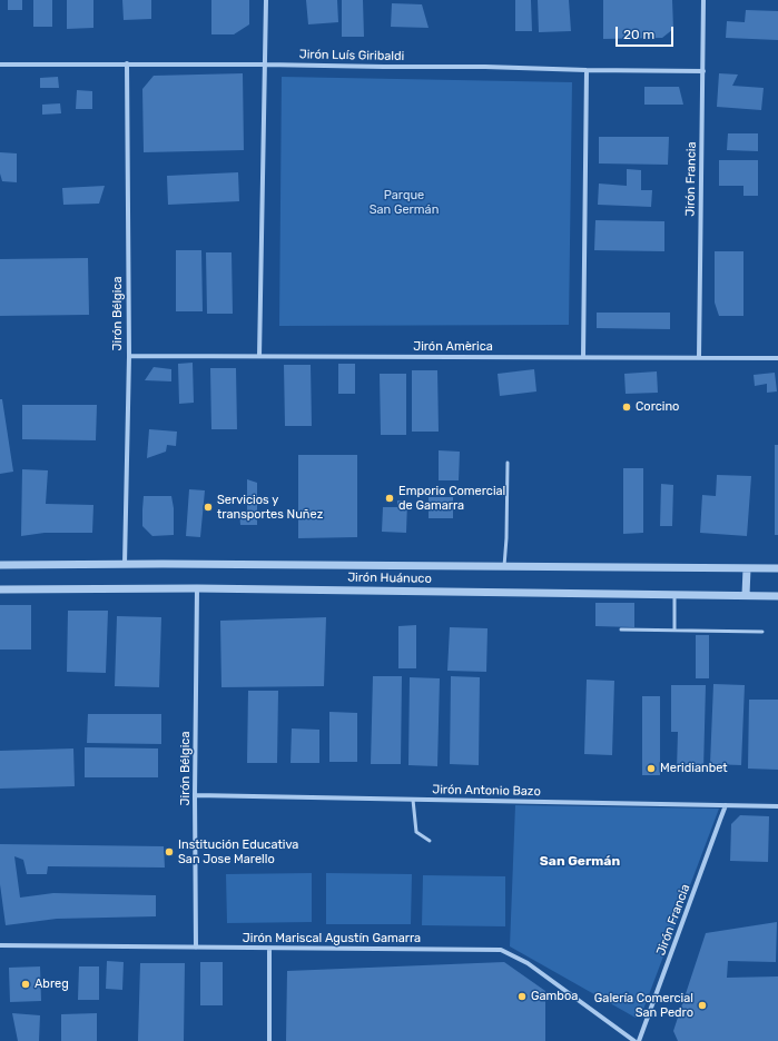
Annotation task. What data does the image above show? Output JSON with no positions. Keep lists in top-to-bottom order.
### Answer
{
  "streets": {
    "street": [
      "Jirón Luís Giribaldi",
      "Jirón Francia",
      "Jirón Bélgica",
      "Jirón Amèrica",
      "Jirón Huánuco",
      "Jirón Antonio Bazo",
      "Jirón Mariscal Agustín Gamarra"
    ]
  },
  "crossings": [
    ["Jirón Luís Giribaldi", "Jirón Francia"],
    ["Jirón Luís Giribaldi", "Jirón Bélgica"],
    ["Jirón Francia", "Jirón Amèrica"],
    ["Jirón Francia", "Jirón Antonio Bazo"],
    ["Jirón Bélgica", "Jirón Amèrica"],
    ["Jirón Bélgica", "Jirón Huánuco"],
    ["Jirón Bélgica", "Jirón Antonio Bazo"],
    ["Jirón Bélgica", "Jirón Mariscal Agustín Gamarra"]
  ],
  "districts": ["San Germán"],
  "parks": ["Parque San Germán"],
  "places": [
    "Corcino",
    "Emporio Comercial de Gamarra",
    "Servicios y transportes Nuñez",
    "Meridianbet",
    "Institución Educativa San Jose Marello",
    "Abreg",
    "Gamboa",
    "Galería Comercial San Pedro"
  ],
  "scale_bar": "20 m"
}
